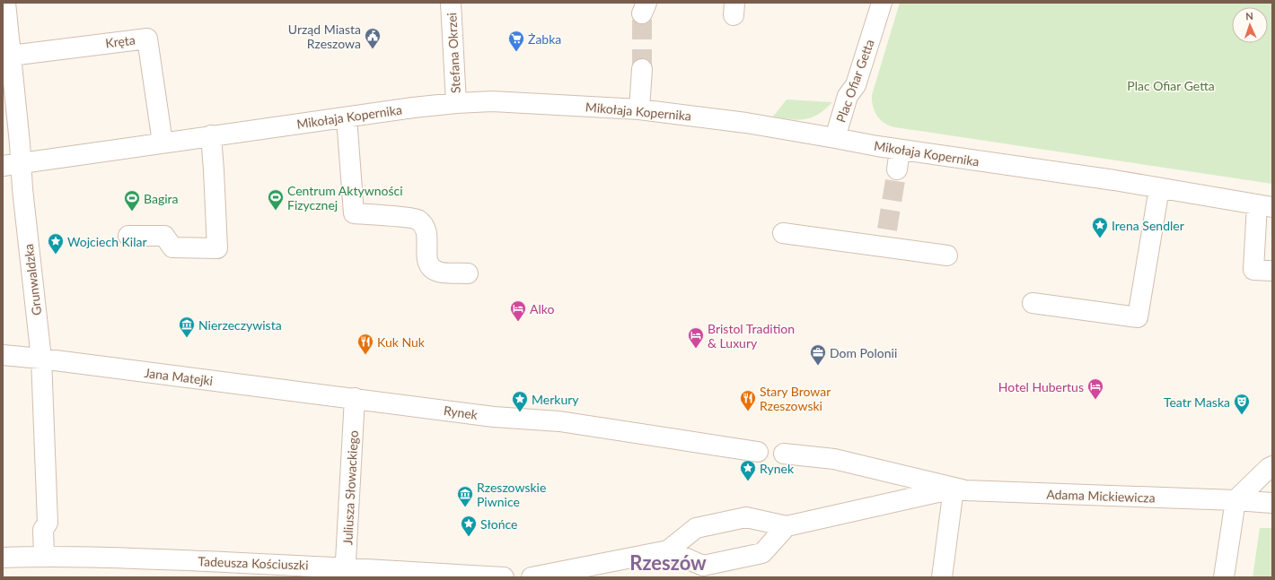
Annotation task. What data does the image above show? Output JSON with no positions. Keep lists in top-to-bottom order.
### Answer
{
  "streets": {
    "street": [
      "Kręta",
      "Stefana Okrzei",
      "Plac Ofiar Getta",
      "Mikołaja Kopernika",
      "Grunwaldzka",
      "Jana Matejki",
      "Rynek",
      "Juliusza Słowackiego",
      "Adama Mickiewicza",
      "Tadeusza Kościuszki"
    ]
  },
  "crossings": [
    ["Kręta", "Mikołaja Kopernika"],
    ["Kręta", "Grunwaldzka"],
    ["Stefana Okrzei", "Mikołaja Kopernika"],
    ["Plac Ofiar Getta", "Mikołaja Kopernika"],
    ["Mikołaja Kopernika", "Grunwaldzka"],
    ["Grunwaldzka", "Jana Matejki"],
    ["Grunwaldzka", "Tadeusza Kościuszki"],
    ["Jana Matejki", "Rynek"],
    ["Jana Matejki", "Juliusza Słowackiego"],
    ["Rynek", "Juliusza Słowackiego"],
    ["Juliusza Słowackiego", "Tadeusza Kościuszki"]
  ],
  "districts": ["Rzeszów"],
  "parks": ["Plac Ofiar Getta"],
  "places": {
    "public building": ["Urząd Miasta Rzeszowa"],
    "supermarket": ["Żabka"],
    "sports": ["Centrum Aktywności Fizycznej", "Bagira"],
    "place": [
      "Irena Sendler",
      "Wojciech Kilar",
      "Merkury",
      "Rynek",
      "Słońce"
    ],
    "hotel": ["Alko", "Bristol Tradition & Luxury", "Hotel Hubertus"],
    "museum": ["Nierzeczywista", "Rzeszowskie Piwnice"],
    "restaurant": ["Kuk Nuk", "Stary Browar Rzeszowski"],
    "office": ["Dom Polonii"],
    "theatre": ["Teatr Maska"]
  },
  "north": "top"
}
